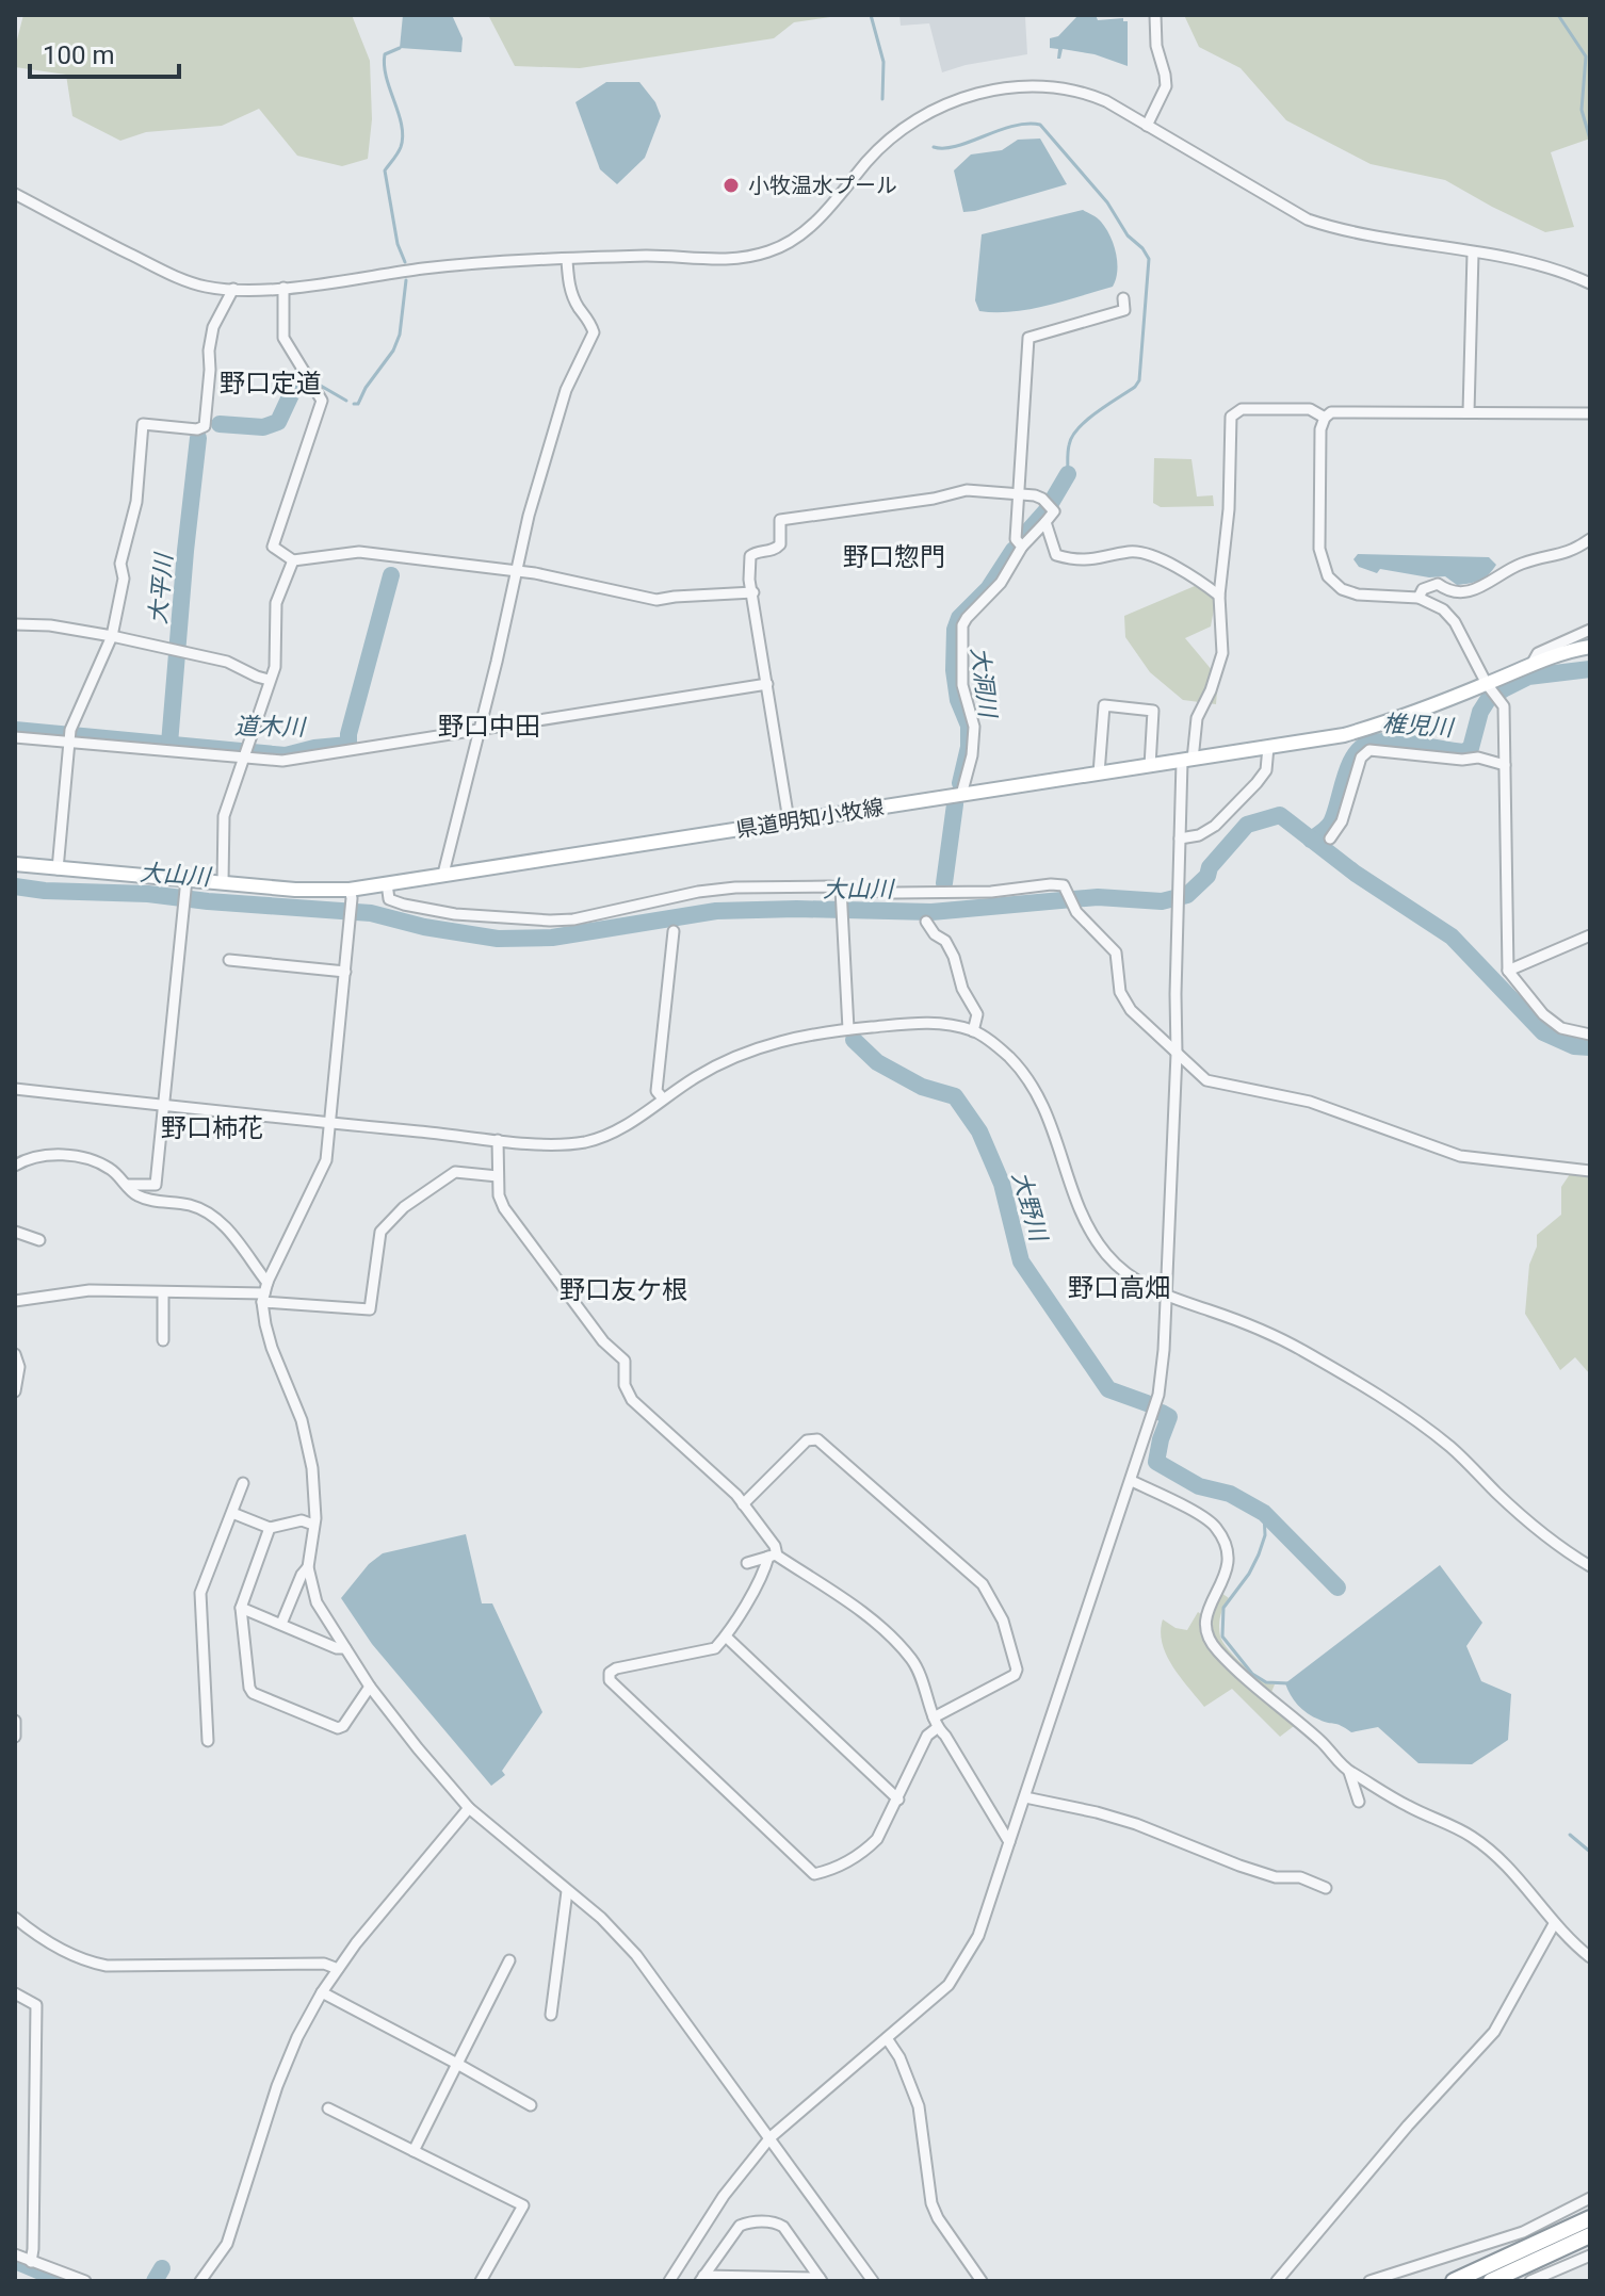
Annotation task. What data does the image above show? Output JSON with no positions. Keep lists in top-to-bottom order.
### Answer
{
  "streets": {
    "main road": ["県道明知小牧線"]
  },
  "districts": [
    "野口定道",
    "野口惣門",
    "野口中田",
    "野口柿花",
    "野口高畑",
    "野口友ケ根"
  ],
  "water": [
    "大平川",
    "大洞川",
    "椎児川",
    "道木川",
    "大山川",
    "大野川"
  ],
  "places": ["小牧温水プール"],
  "scale_bar": "100 m"
}
